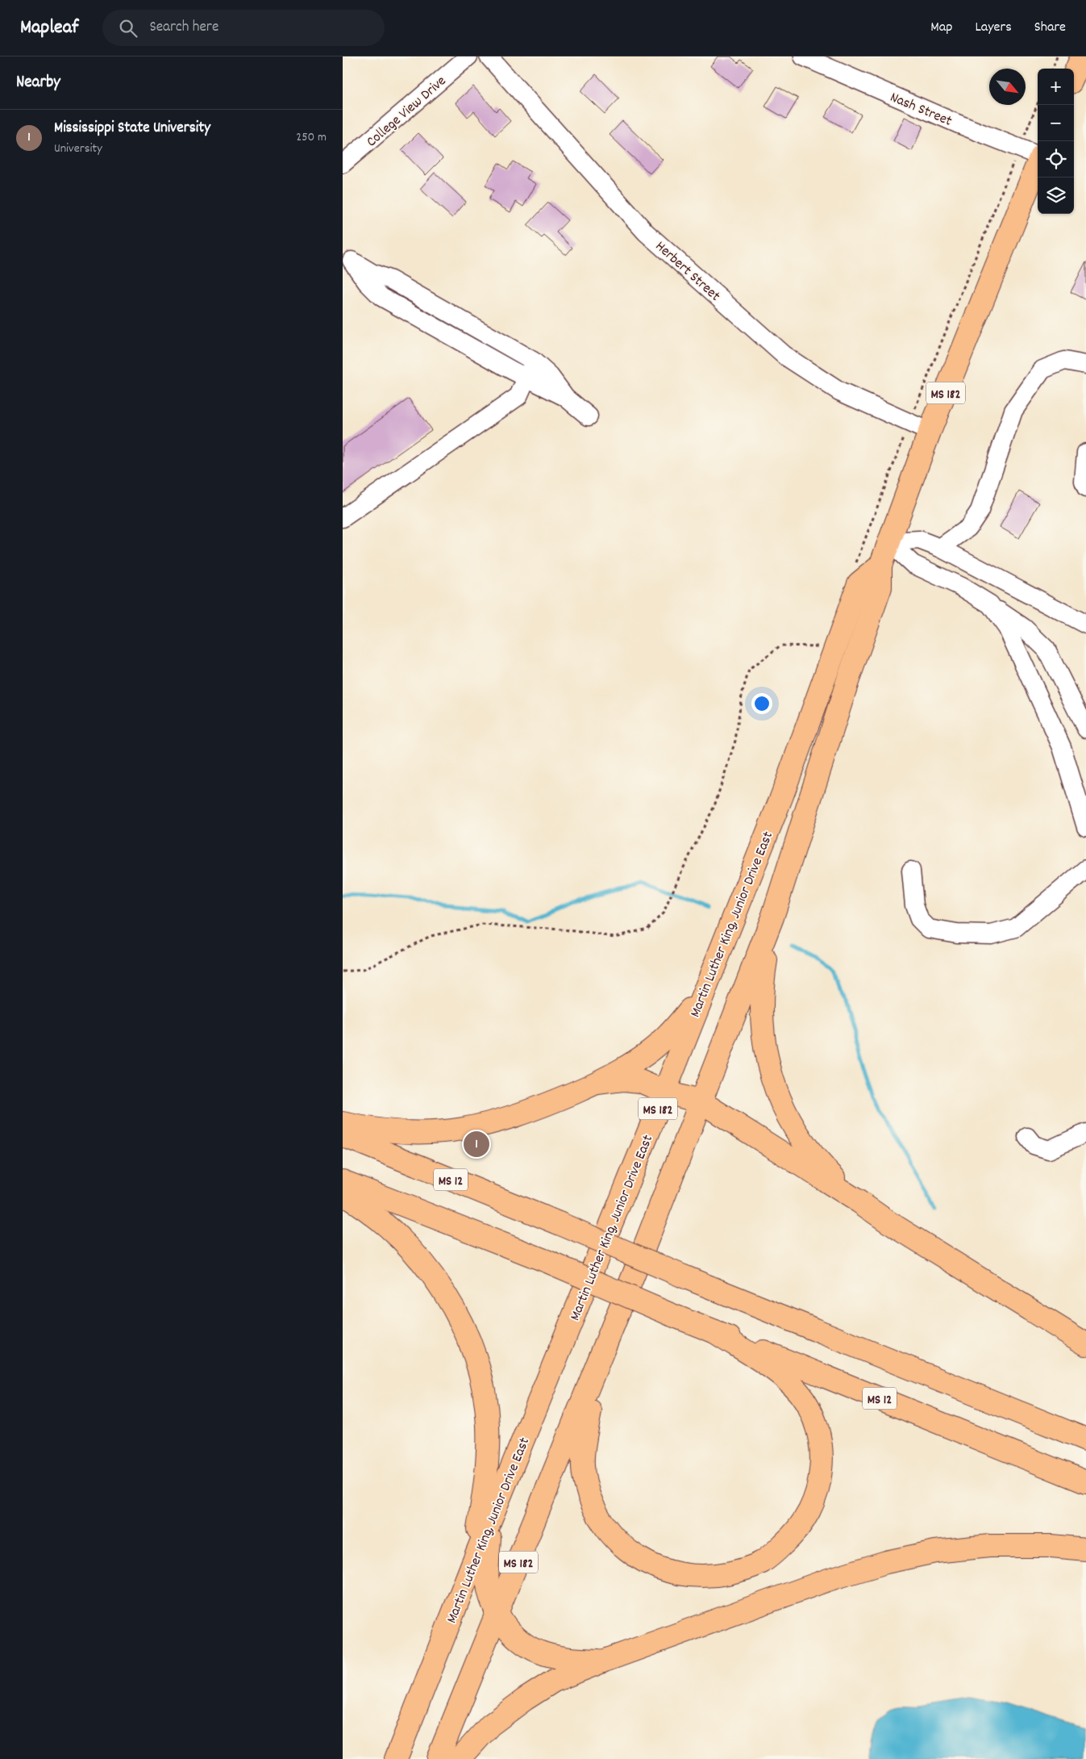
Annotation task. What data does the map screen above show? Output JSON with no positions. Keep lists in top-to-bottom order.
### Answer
{
  "streets": {
    "main road": ["MS 182", "Martin Luther King, Junior Drive East", "MS 12"],
    "street": ["Nash Street", "College View Drive", "Herbert Street"]
  },
  "crossings": [
    ["Herbert Street", "MS 182"],
    ["MS 182", "Martin Luther King, Junior Drive East"]
  ],
  "north": "bottom right",
  "page": {
    "header": "Mapleaf",
    "search": "Search here",
    "nav": ["Map", "Layers", "Share"],
    "heading": "Nearby",
    "map_buttons": ["+", "−"],
    "list": [
      {
        "mark": "1",
        "name": "Mississippi State University",
        "note": "University",
        "value": "250 m"
      }
    ],
    "pins": "1"
  }
}
